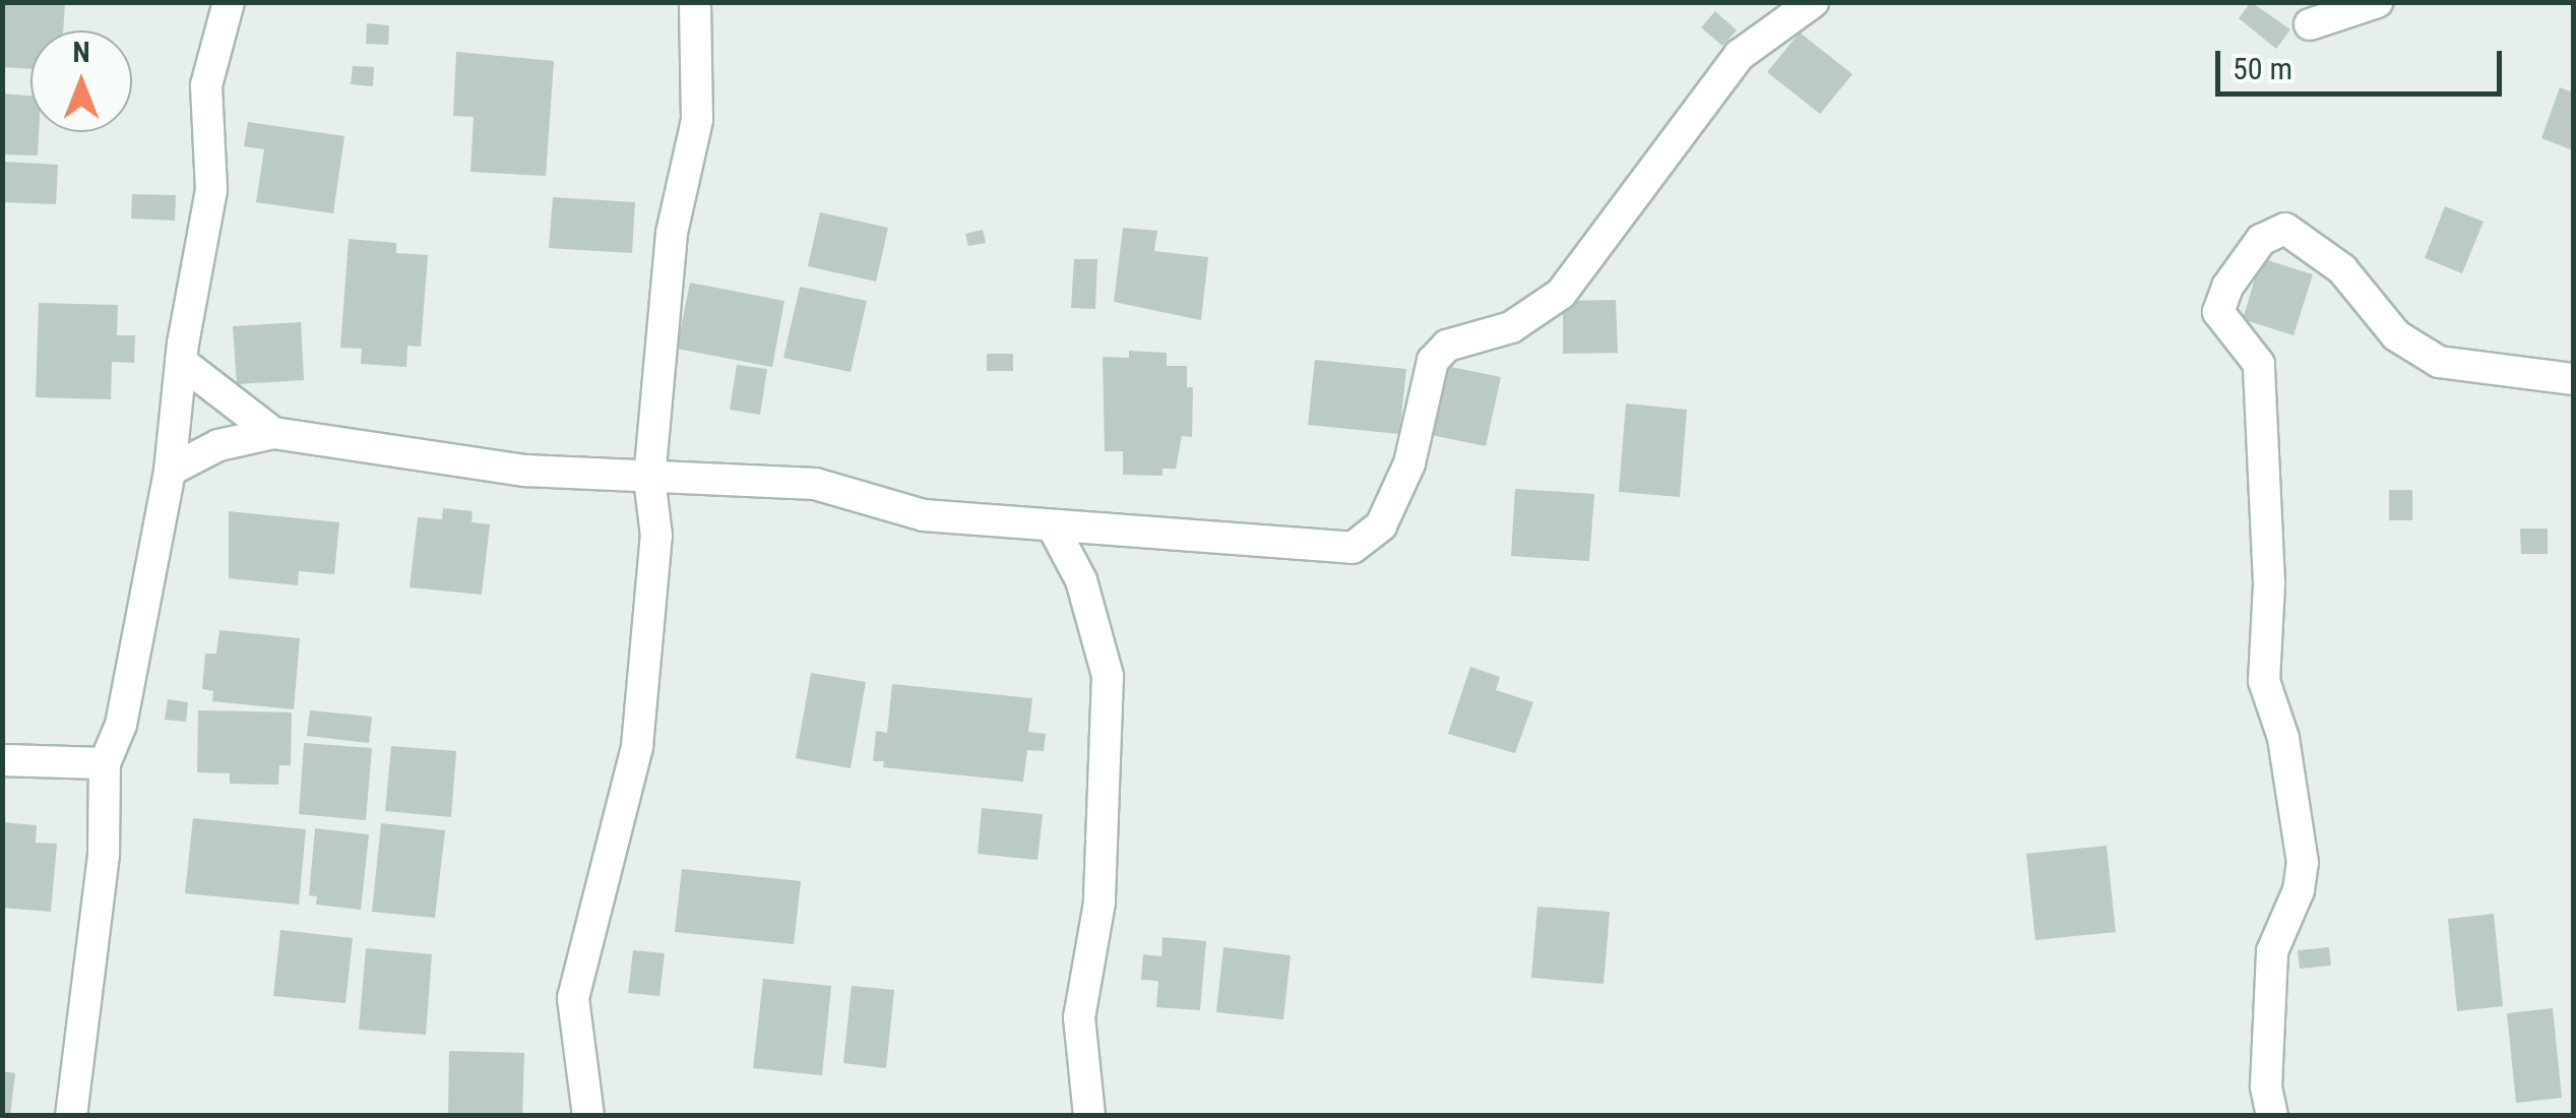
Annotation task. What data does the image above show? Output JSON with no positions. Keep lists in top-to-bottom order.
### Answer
{
  "scale_bar": "50 m",
  "north": "top"
}
